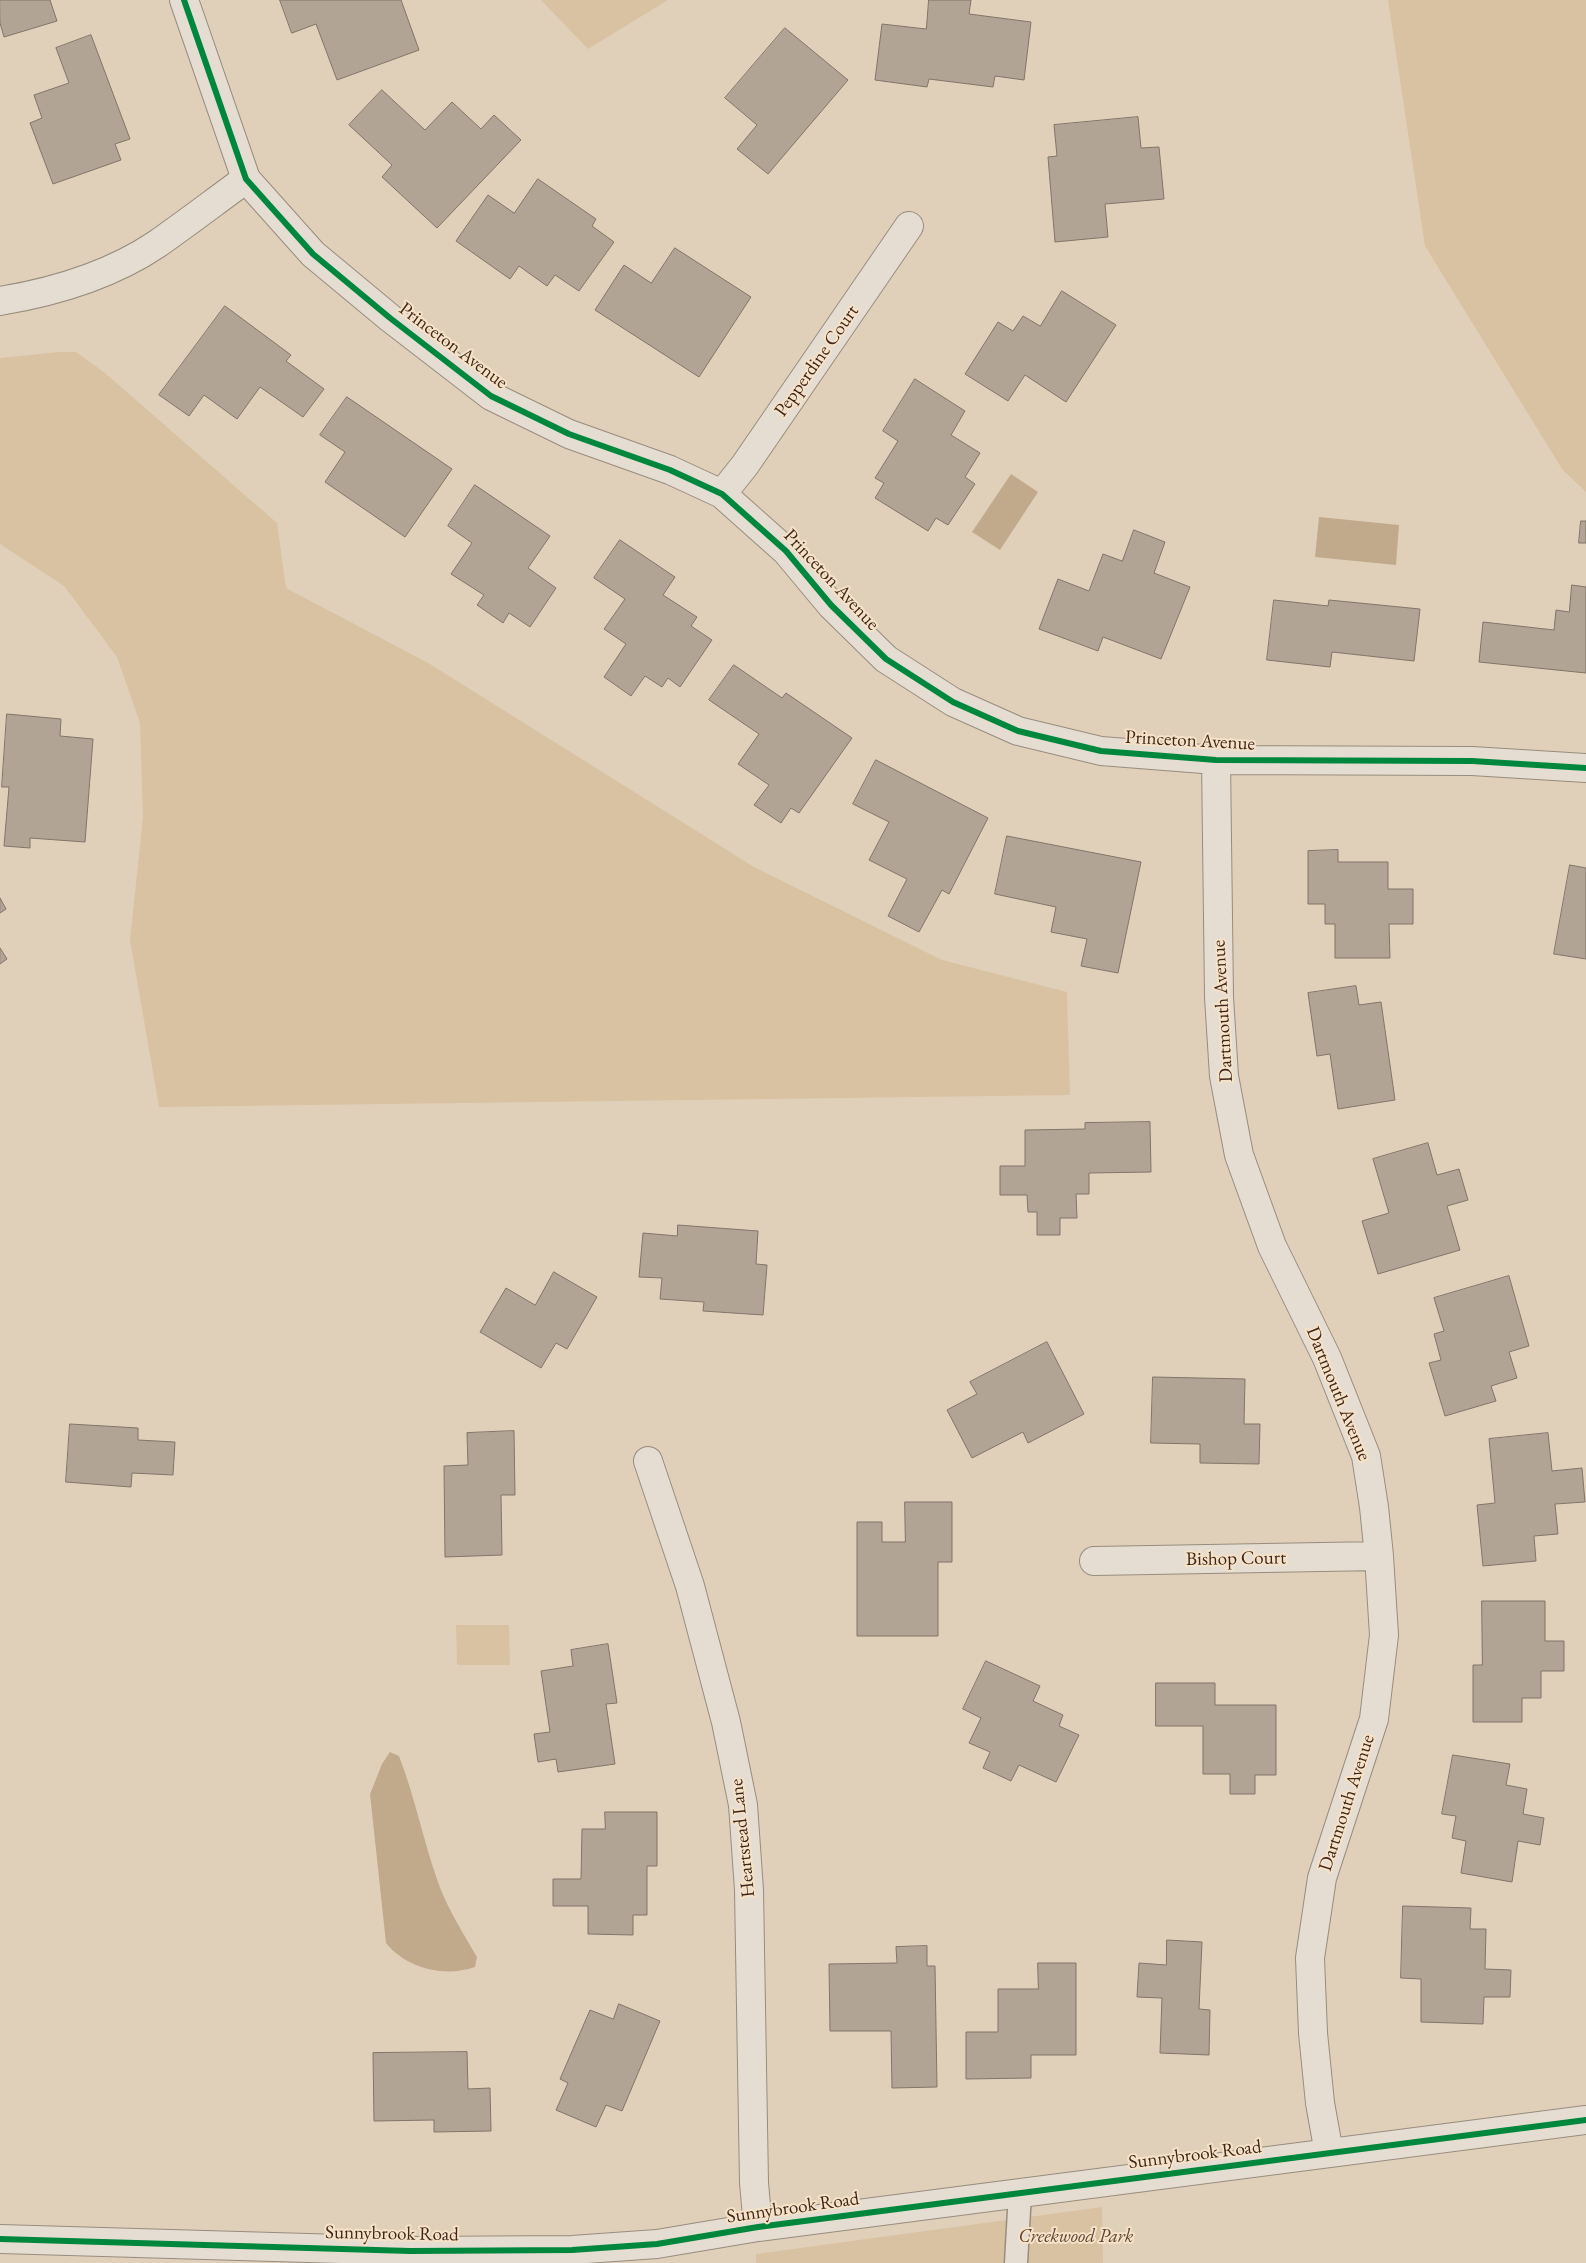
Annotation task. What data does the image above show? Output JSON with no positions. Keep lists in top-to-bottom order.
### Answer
{
  "streets": {
    "street": [
      "Princeton Avenue",
      "Pepperdine Court",
      "Dartmouth Avenue",
      "Bishop Court",
      "Heartstead Lane",
      "Sunnybrook Road"
    ]
  },
  "crossings": [
    ["Princeton Avenue", "Pepperdine Court"],
    ["Princeton Avenue", "Dartmouth Avenue"],
    ["Dartmouth Avenue", "Bishop Court"],
    ["Dartmouth Avenue", "Sunnybrook Road"],
    ["Heartstead Lane", "Sunnybrook Road"]
  ],
  "parks": ["Creekwood Park"]
}
